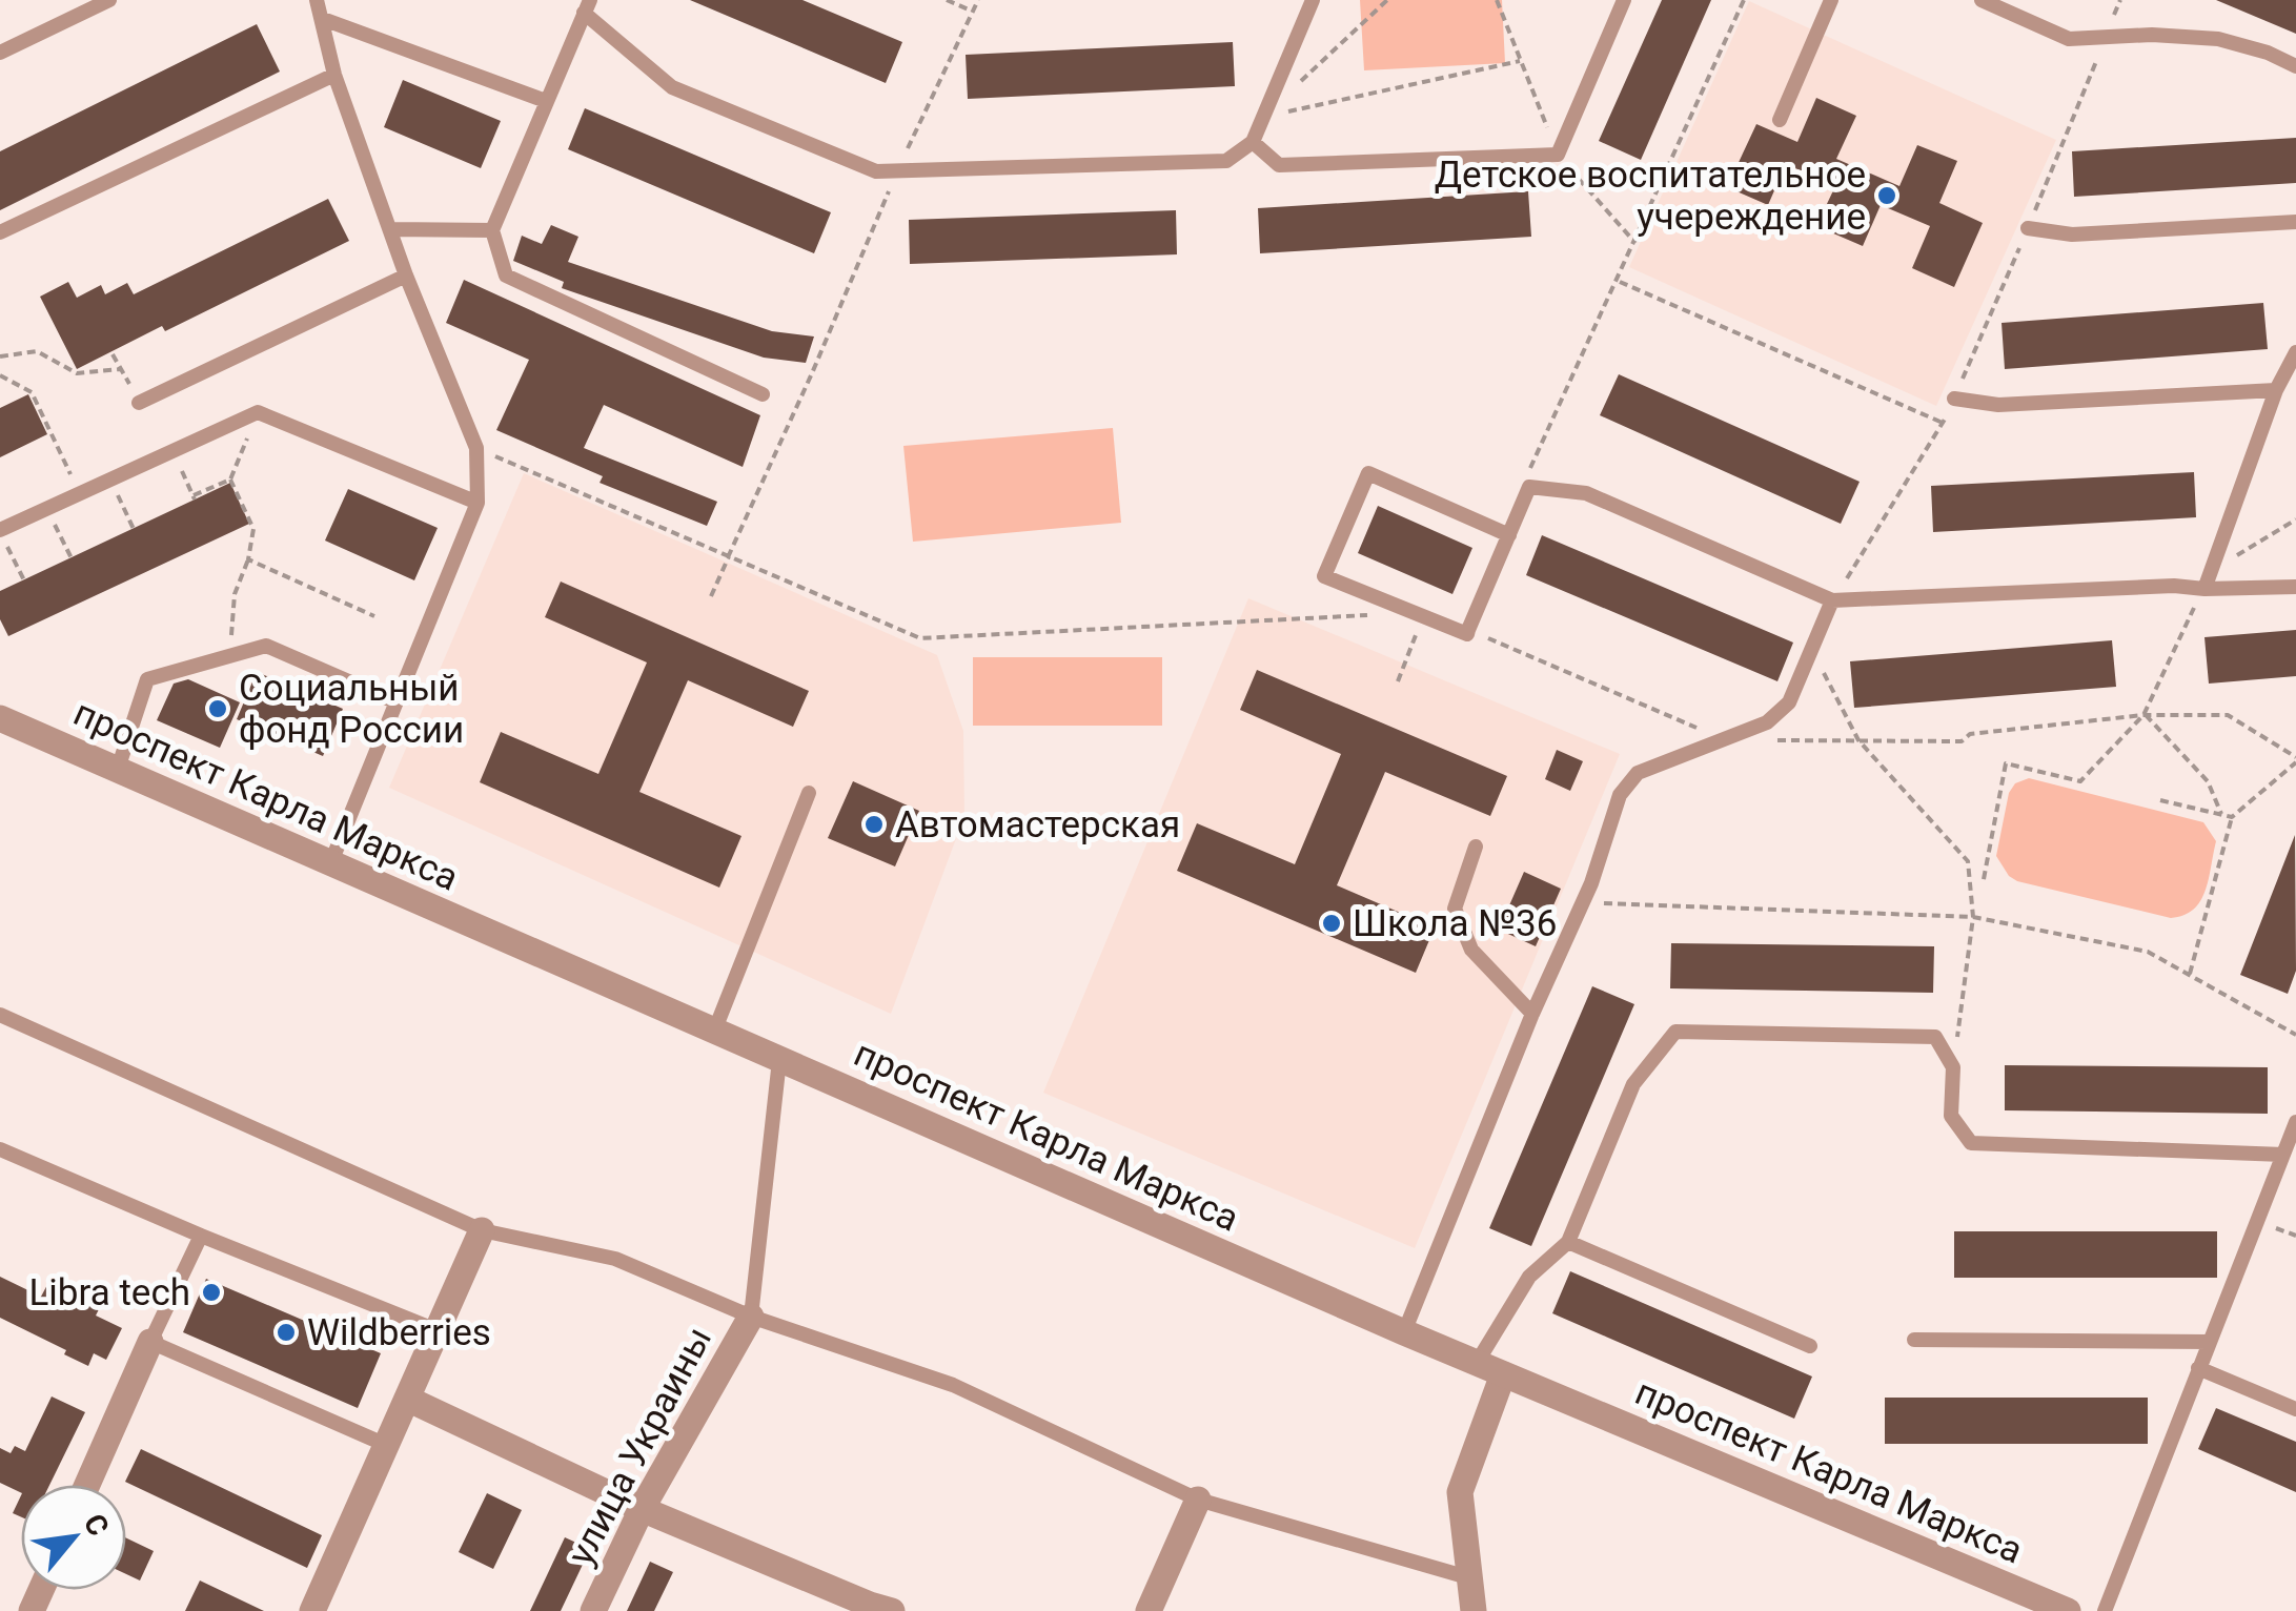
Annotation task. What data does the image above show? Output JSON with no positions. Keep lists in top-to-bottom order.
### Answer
{
  "streets": {
    "street": ["проспект Карла Маркса", "улица Украины"]
  },
  "places": [
    "Детское воспитательное учереждение",
    "Социальный фонд России",
    "Автомастерская",
    "Школа №36",
    "Libra tech",
    "Wildberries"
  ],
  "north": "top right"
}
